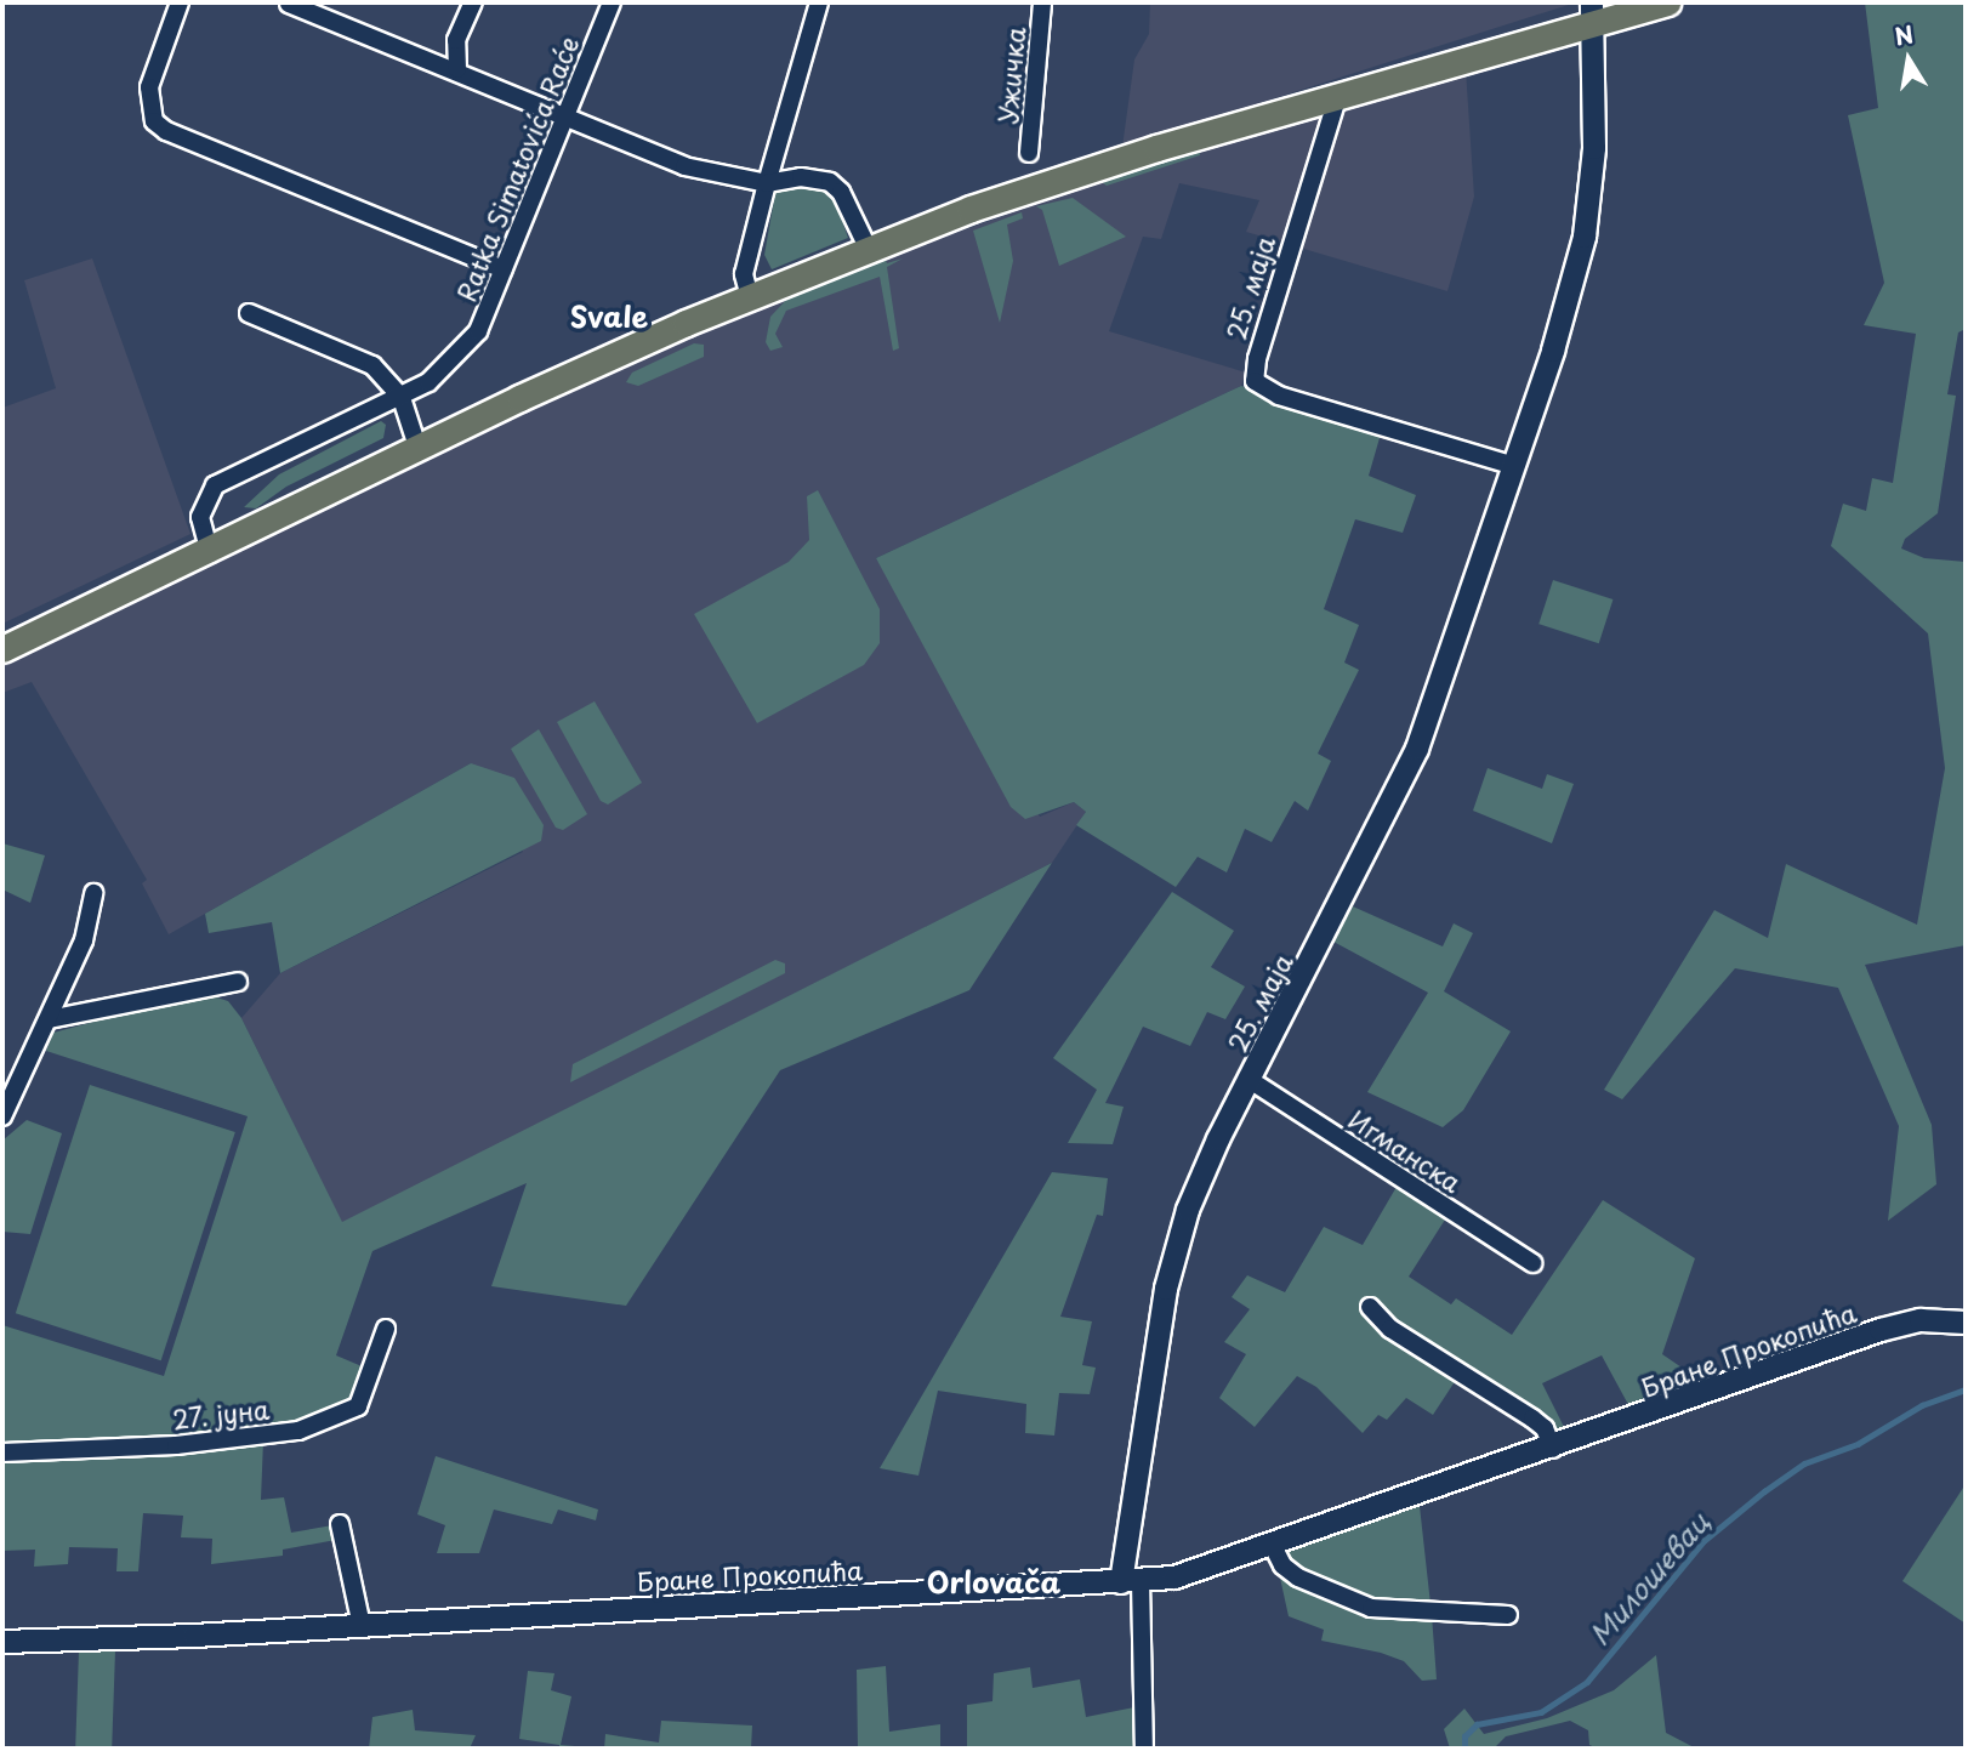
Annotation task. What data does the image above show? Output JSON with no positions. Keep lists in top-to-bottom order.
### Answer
{
  "streets": {
    "street": [
      "Ужичка",
      "Ratka Simatovića Raće",
      "25. маја",
      "Игманска",
      "Бране Прокопића",
      "27. јуна"
    ]
  },
  "crossings": [
    ["25. маја", "Игманска"],
    ["25. маја", "Бране Прокопића"]
  ],
  "districts": ["Svale", "Orlovača"],
  "water": ["Милошевац"],
  "north": "top"
}
